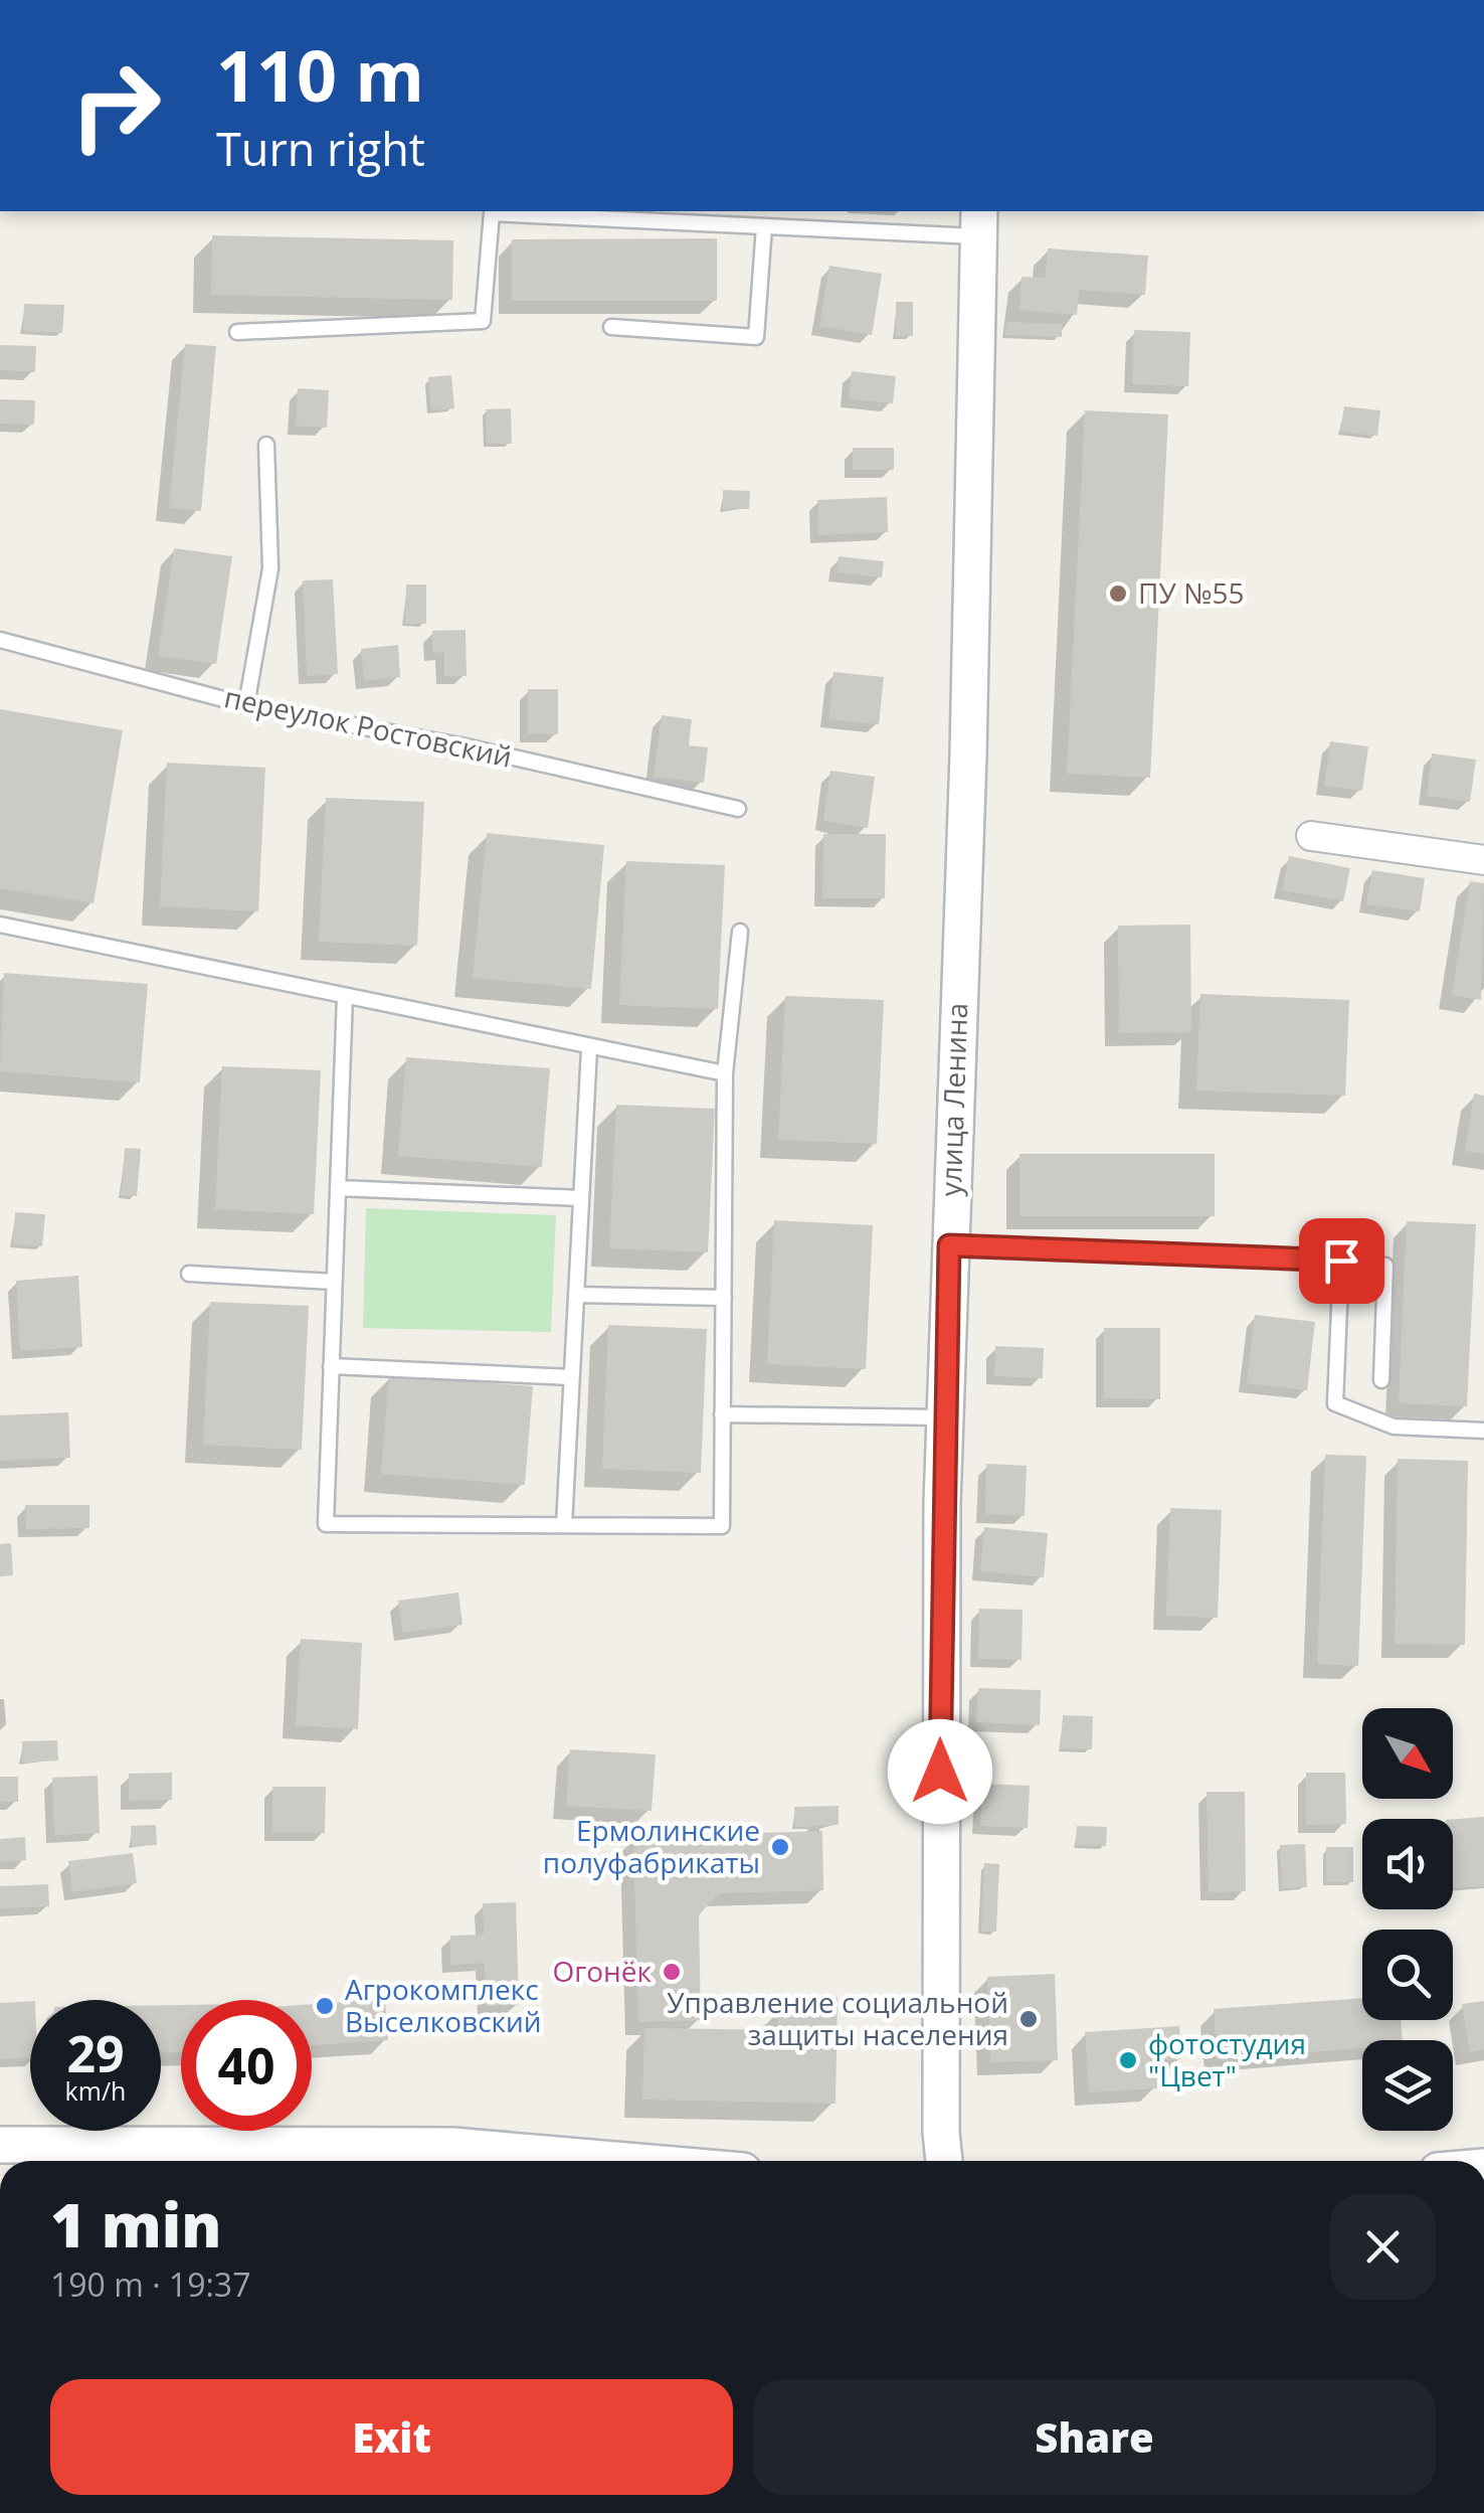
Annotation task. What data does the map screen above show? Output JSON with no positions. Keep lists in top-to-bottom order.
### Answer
{
  "streets": {
    "street": ["улица Ленина"],
    "lane": ["переулок Ростовский"]
  },
  "places": [
    "ПУ №55",
    "Ермолинские полуфабрикаты",
    "Огонёк",
    "Агрокомплекс Выселковский",
    "Управление социальной защиты населения",
    "фотостудия \"Цвет\""
  ],
  "north": "bottom right",
  "page": {
    "turn": ["110 m", "Turn right"],
    "speed": "29 km/h",
    "limit": "40",
    "heading": ["1 min", "190 m · 19:37"],
    "buttons": ["Exit", "Share"]
  }
}
